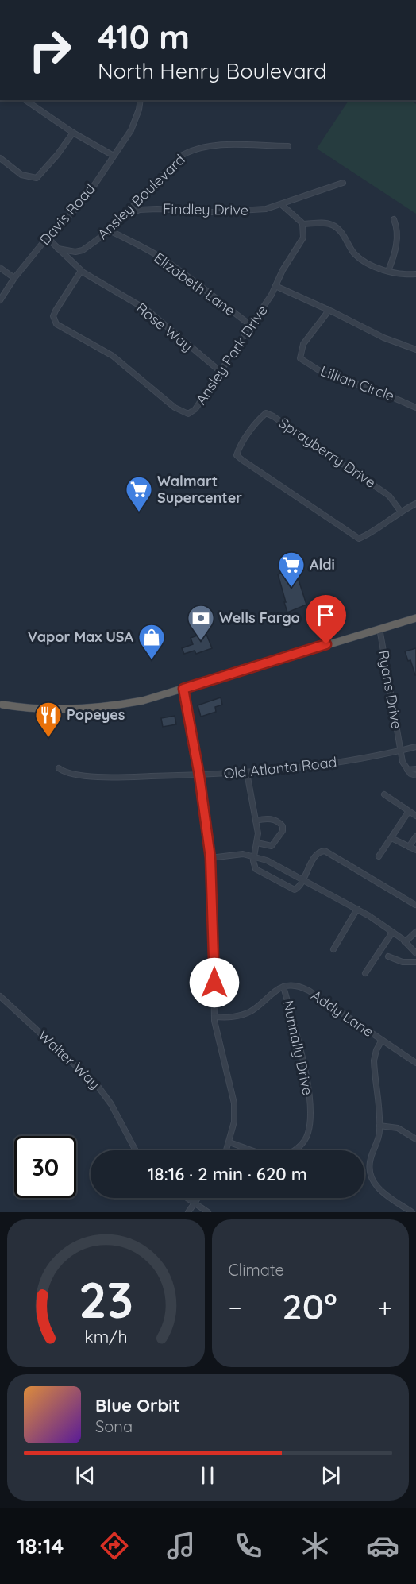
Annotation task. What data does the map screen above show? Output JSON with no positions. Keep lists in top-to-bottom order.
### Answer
{
  "streets": {
    "street": [
      "Ansley Boulevard",
      "Findley Drive",
      "Davis Road",
      "Elizabeth Lane",
      "Rose Way",
      "Ansley Park Drive",
      "Lillian Circle",
      "Sprayberry Drive",
      "Ryans Drive",
      "Old Atlanta Road",
      "Addy Lane",
      "Nunnally Drive",
      "Walter Way"
    ]
  },
  "crossings": [
    ["Ansley Boulevard", "Findley Drive"],
    ["Ansley Boulevard", "Elizabeth Lane"],
    ["Elizabeth Lane", "Ansley Park Drive"],
    ["Rose Way", "Ansley Park Drive"],
    ["Ryans Drive", "Old Atlanta Road"],
    ["Addy Lane", "Nunnally Drive"]
  ],
  "places": {
    "supermarket": ["Walmart Supercenter", "Aldi"],
    "bank": ["Wells Fargo"],
    "shop": ["Vapor Max USA"],
    "restaurant": ["Popeyes"]
  },
  "page": {
    "turn": ["410 m", "North Henry Boulevard"],
    "limit": "30",
    "trip": "18:16 · 2 min · 620 m",
    "tile": "Climate",
    "heat": ["−", "20°", "+"],
    "song": ["Blue Orbit", "Sona"],
    "tabs": "18:14",
    "gauge": ["23", "km/h"]
  }
}
